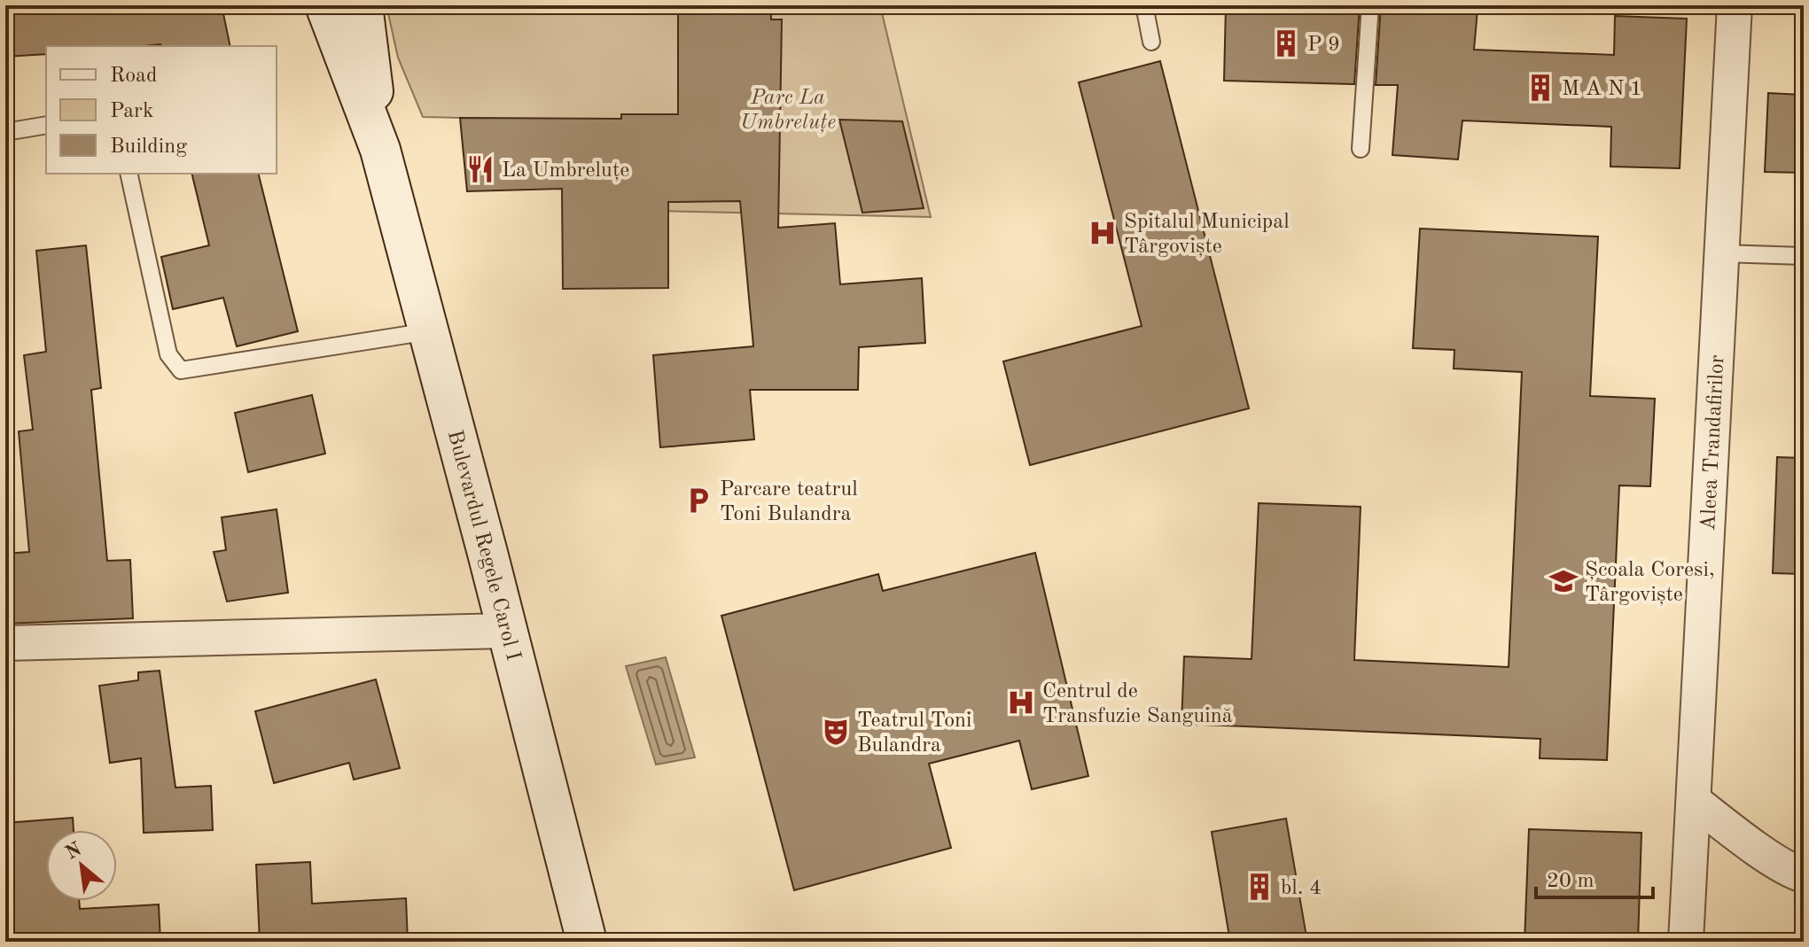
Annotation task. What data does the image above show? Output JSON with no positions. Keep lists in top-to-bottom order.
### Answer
{
  "streets": {
    "main road": ["Bulevardul Regele Carol I"],
    "street": ["Aleea Trandafirilor"]
  },
  "parks": ["Parc La Umbreluțe"],
  "places": {
    "building": ["P 9", "M A N 1", "bl. 4"],
    "restaurant": ["La Umbreluțe"],
    "hospital": ["Spitalul Municipal Târgoviște", "Centrul de Transfuzie Sanguină"],
    "parking": ["Parcare teatrul Toni Bulandra"],
    "school or university": ["Școala Coresi, Târgoviște"],
    "theatre": ["Teatrul Toni Bulandra"]
  },
  "legend": ["Road", "Park", "Building"],
  "scale_bar": "20 m",
  "north": "top left"
}
